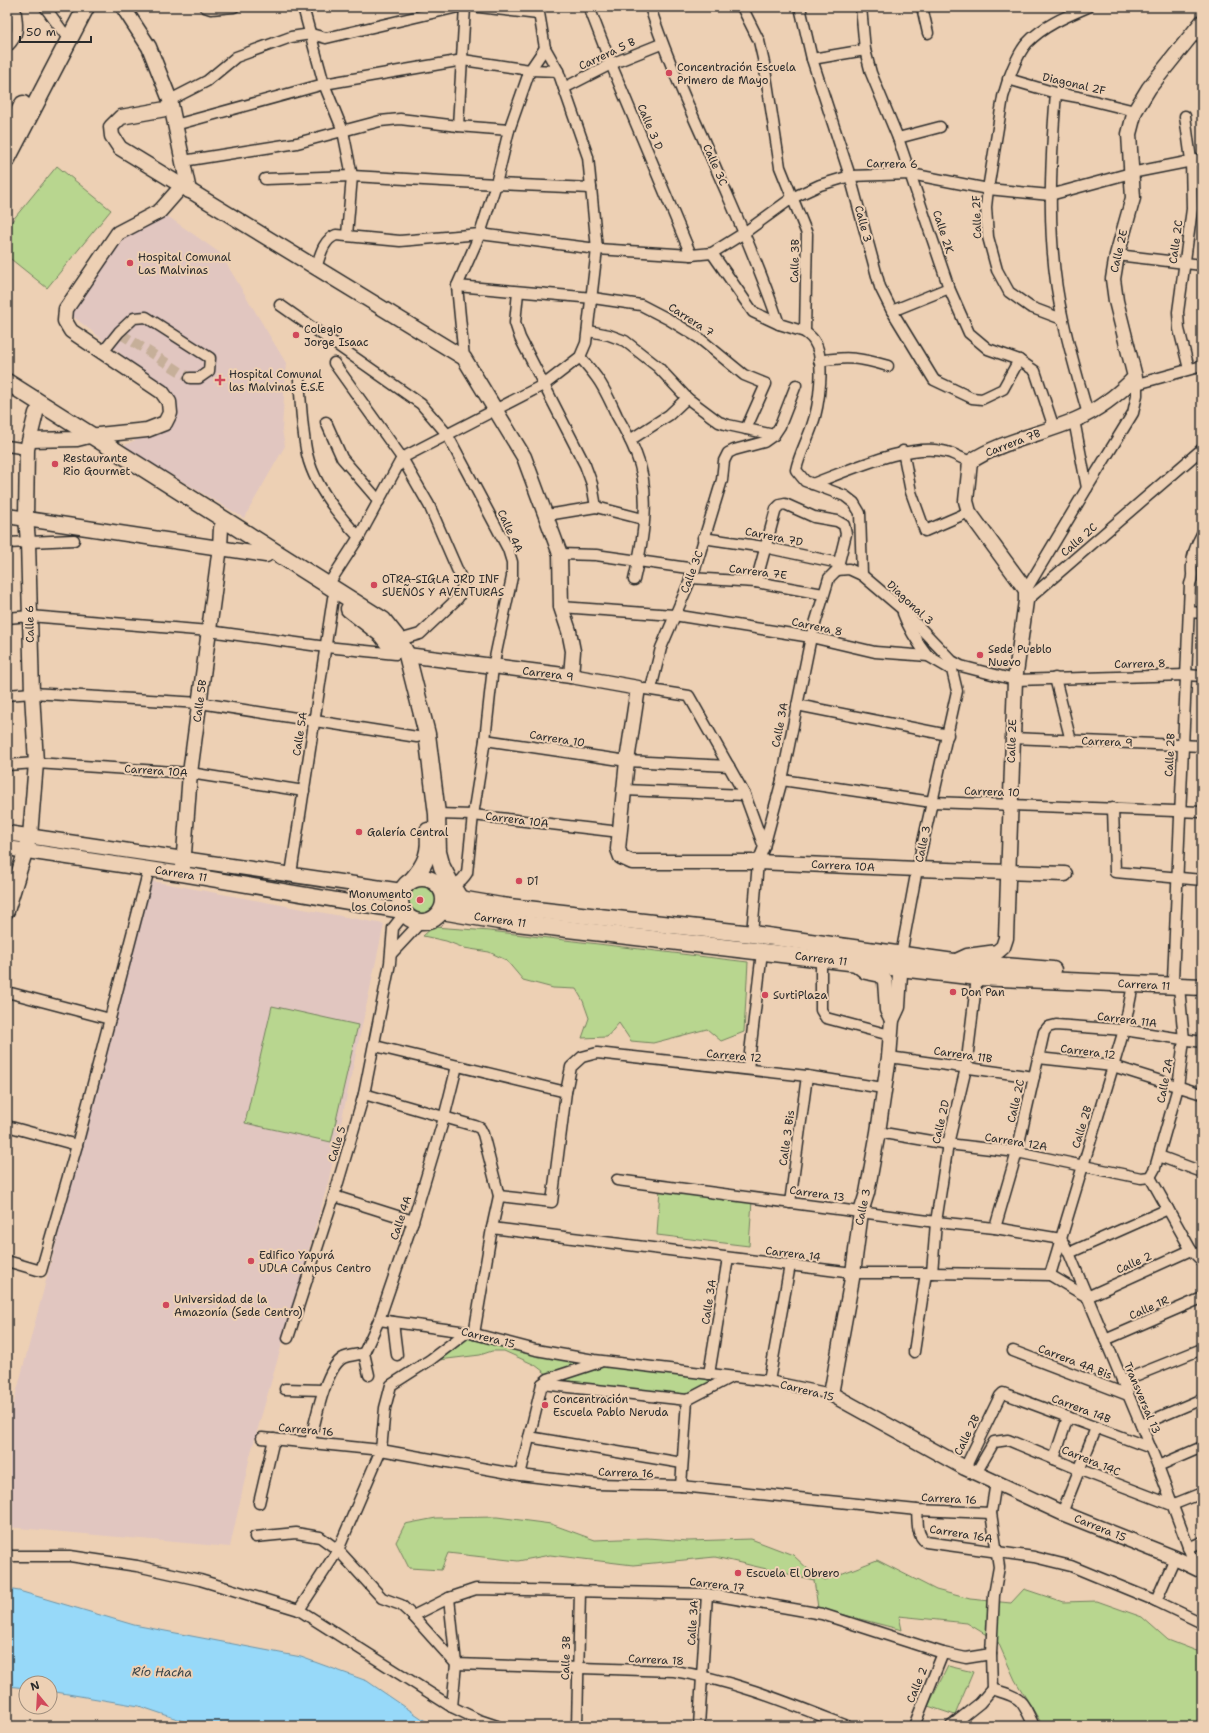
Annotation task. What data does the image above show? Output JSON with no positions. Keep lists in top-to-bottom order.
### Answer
{
  "streets": {
    "main road": ["Carrera 11"],
    "street": [
      "Carrera 5 B",
      "Diagonal 2F",
      "Calle 3 D",
      "Carrera 6",
      "Calle 3C",
      "Calle 2F",
      "Calle 3",
      "Calle 2K",
      "Calle 2C",
      "Calle 2E",
      "Calle 3B",
      "Carrera 7",
      "Carrera 7B",
      "Calle 4A",
      "Carrera 7D",
      "Carrera 7E",
      "Diagonal 3",
      "Calle 6",
      "Carrera 8",
      "Carrera 9",
      "Calle 5B",
      "Calle 3A",
      "Calle 5A",
      "Carrera 10",
      "Calle 2B",
      "Carrera 10A",
      "Carrera 11A",
      "Carrera 12",
      "Carrera 11B",
      "Calle 2A",
      "Calle 2D",
      "Calle 3 Bis",
      "Carrera 12A",
      "Calle 5",
      "Carrera 13",
      "Carrera 14",
      "Calle 2",
      "Calle 1R",
      "Carrera 15",
      "Carrera 4A Bis",
      "Transversal 13",
      "Carrera 14B",
      "Carrera 16",
      "Carrera 14C",
      "Carrera 16A",
      "Carrera 17",
      "Carrera 18"
    ]
  },
  "crossings": [
    ["Carrera 5 B", "Calle 3 D"],
    ["Carrera 5 B", "Calle 3C"],
    ["Diagonal 2F", "Calle 2F"],
    ["Diagonal 2F", "Calle 2E"],
    ["Calle 3 D", "Carrera 6"],
    ["Carrera 6", "Calle 3C"],
    ["Carrera 6", "Calle 2F"],
    ["Carrera 6", "Calle 3"],
    ["Carrera 6", "Calle 2K"],
    ["Carrera 6", "Calle 2C"],
    ["Carrera 6", "Calle 2E"],
    ["Carrera 6", "Calle 3B"],
    ["Calle 3C", "Carrera 7D"],
    ["Calle 3C", "Carrera 7E"],
    ["Calle 3C", "Carrera 8"],
    ["Calle 3C", "Carrera 9"],
    ["Calle 3C", "Carrera 10"],
    ["Calle 3C", "Carrera 10A"],
    ["Calle 3", "Calle 2K"],
    ["Calle 3", "Diagonal 3"],
    ["Calle 3", "Carrera 8"],
    ["Calle 3", "Carrera 10"],
    ["Calle 3", "Carrera 10A"],
    ["Calle 3", "Carrera 11"],
    ["Calle 3", "Carrera 12"],
    ["Calle 3", "Carrera 11B"],
    ["Calle 3", "Carrera 12A"],
    ["Calle 3", "Carrera 13"],
    ["Calle 3", "Carrera 14"],
    ["Calle 3", "Carrera 15"],
    ["Calle 2K", "Carrera 7B"],
    ["Calle 2C", "Calle 2E"],
    ["Calle 2C", "Carrera 11A"],
    ["Calle 2C", "Carrera 12"],
    ["Calle 2C", "Carrera 11B"],
    ["Calle 2C", "Carrera 12A"],
    ["Calle 2C", "Carrera 13"],
    ["Calle 2E", "Carrera 7B"],
    ["Calle 2E", "Carrera 8"],
    ["Calle 2E", "Carrera 9"],
    ["Calle 2E", "Carrera 10"],
    ["Calle 2E", "Carrera 10A"],
    ["Calle 2E", "Carrera 11"],
    ["Calle 3B", "Carrera 17"],
    ["Calle 3B", "Carrera 18"],
    ["Calle 4A", "Carrera 9"],
    ["Calle 4A", "Carrera 10"],
    ["Calle 4A", "Carrera 10A"],
    ["Calle 4A", "Carrera 11"],
    ["Calle 4A", "Calle 5"],
    ["Calle 4A", "Carrera 15"],
    ["Carrera 7D", "Diagonal 3"],
    ["Carrera 7D", "Calle 3A"],
    ["Carrera 7E", "Calle 3A"],
    ["Diagonal 3", "Carrera 8"],
    ["Diagonal 3", "Calle 3A"],
    ["Calle 6", "Carrera 10A"],
    ["Calle 6", "Carrera 11"],
    ["Carrera 8", "Calle 3A"],
    ["Carrera 8", "Calle 2B"],
    ["Carrera 9", "Carrera 10"],
    ["Carrera 9", "Calle 2B"],
    ["Calle 5B", "Carrera 10A"],
    ["Calle 5B", "Carrera 11"],
    ["Calle 3A", "Carrera 10"],
    ["Calle 3A", "Carrera 10A"],
    ["Calle 3A", "Carrera 11"],
    ["Calle 3A", "Carrera 14"],
    ["Calle 3A", "Carrera 15"],
    ["Calle 3A", "Carrera 17"],
    ["Calle 3A", "Carrera 18"],
    ["Calle 5A", "Carrera 10A"],
    ["Calle 5A", "Carrera 11"],
    ["Carrera 10", "Calle 2B"],
    ["Calle 2B", "Carrera 11"],
    ["Calle 2B", "Carrera 11A"],
    ["Calle 2B", "Carrera 12"],
    ["Calle 2B", "Calle 2A"],
    ["Calle 2B", "Carrera 12A"],
    ["Calle 2B", "Carrera 13"],
    ["Calle 2B", "Carrera 14"],
    ["Calle 2B", "Carrera 15"],
    ["Calle 2B", "Transversal 13"],
    ["Calle 2B", "Carrera 14B"],
    ["Calle 2B", "Carrera 14C"],
    ["Carrera 11", "Calle 2A"],
    ["Carrera 11", "Calle 2D"],
    ["Carrera 11", "Calle 5"],
    ["Carrera 11A", "Calle 2A"],
    ["Carrera 12", "Calle 2A"],
    ["Carrera 12", "Calle 3 Bis"],
    ["Carrera 11B", "Calle 2D"],
    ["Calle 2A", "Carrera 12A"],
    ["Calle 2D", "Carrera 12A"],
    ["Calle 2D", "Carrera 13"],
    ["Calle 2D", "Carrera 14"],
    ["Calle 3 Bis", "Carrera 13"],
    ["Carrera 13", "Transversal 13"],
    ["Carrera 14", "Calle 2"],
    ["Carrera 14", "Transversal 13"],
    ["Calle 2", "Transversal 13"],
    ["Calle 2", "Carrera 17"],
    ["Calle 1R", "Transversal 13"],
    ["Carrera 15", "Transversal 13"],
    ["Carrera 15", "Carrera 14C"],
    ["Carrera 4A Bis", "Transversal 13"],
    ["Transversal 13", "Carrera 14B"],
    ["Transversal 13", "Carrera 14C"],
    ["Carrera 16", "Carrera 16A"]
  ],
  "water": ["Río Hacha"],
  "places": {
    "other": [
      "Concentración Escuela Primero de Mayo",
      "Hospital Comunal Las Malvinas",
      "Colegio Jorge Isaac",
      "Restaurante Rio Gourmet",
      "OTRA-SIGLA JRD INF SUEÑOS Y AVENTURAS",
      "Sede Pueblo Nuevo",
      "Galería Central",
      "D1",
      "Monumento los Colonos",
      "Don Pan",
      "SurtiPlaza",
      "Edifico Yapurá UDLA Campus Centro",
      "Universidad de la Amazonía (Sede Centro)",
      "Concentración Escuela Pablo Neruda",
      "Escuela El Obrero"
    ],
    "health": ["Hospital Comunal las Malvinas E.S.E"]
  },
  "scale_bar": "50 m",
  "north": "top"
}
